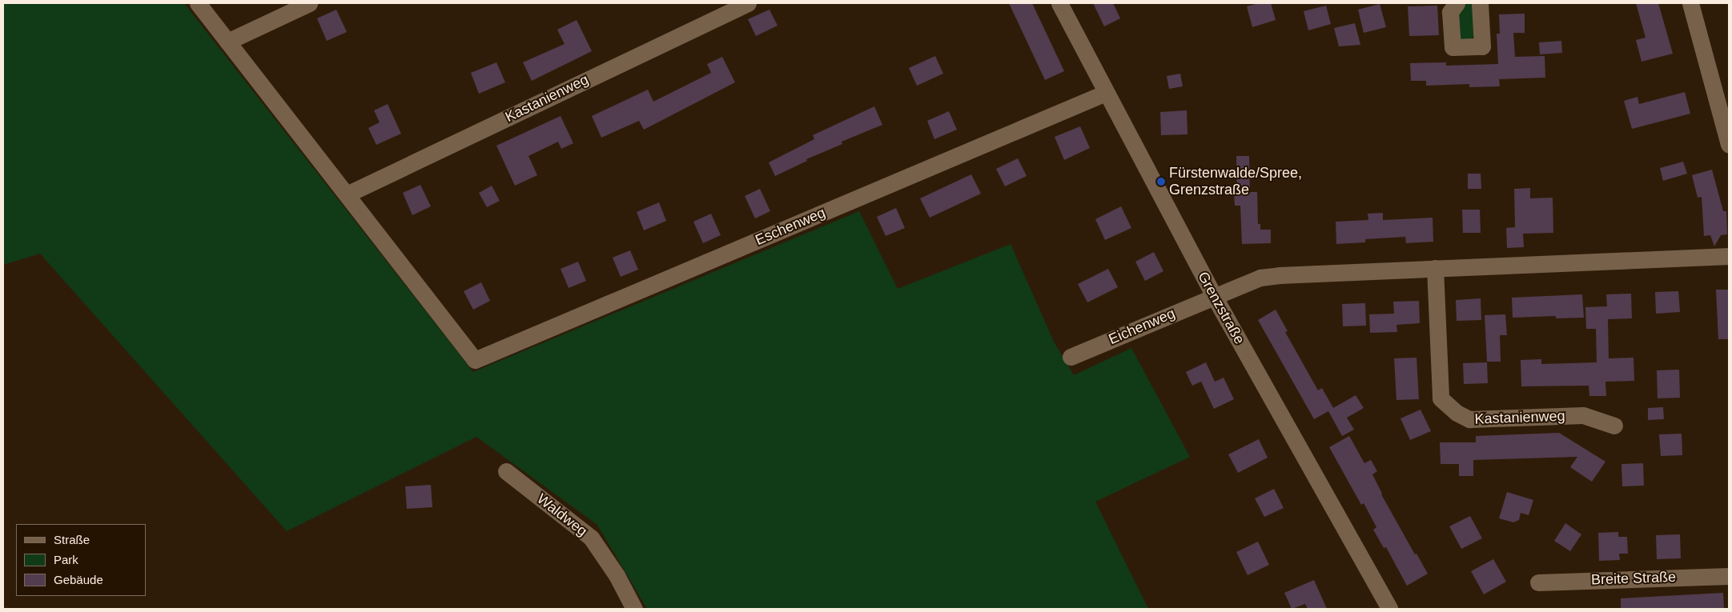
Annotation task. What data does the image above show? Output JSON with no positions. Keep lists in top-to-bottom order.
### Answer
{
  "streets": {
    "street": [
      "Kastanienweg",
      "Eschenweg",
      "Grenzstraße",
      "Eichenweg",
      "Waldweg",
      "Breite Straße"
    ]
  },
  "crossings": [
    ["Kastanienweg", "Eschenweg"],
    ["Eschenweg", "Grenzstraße"],
    ["Grenzstraße", "Eichenweg"]
  ],
  "places": ["Fürstenwalde/Spree, Grenzstraße"],
  "legend": ["Straße", "Park", "Gebäude"]
}
